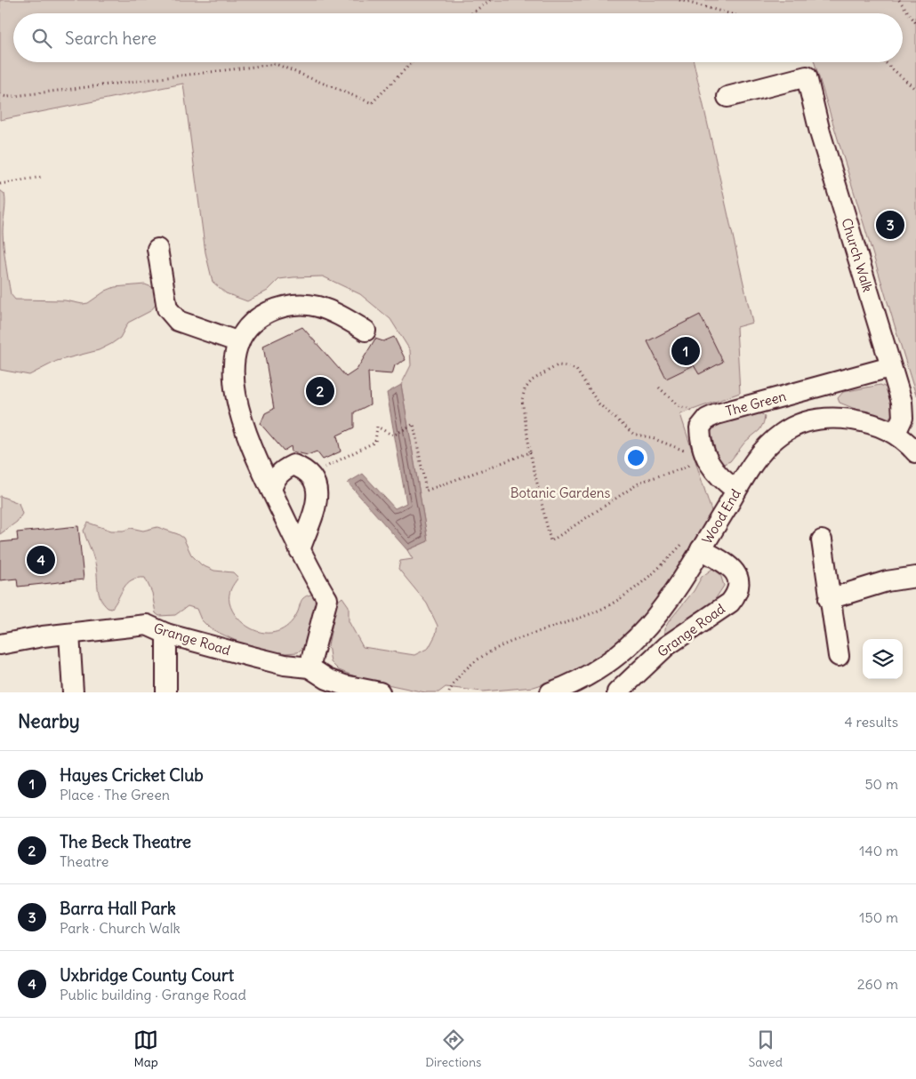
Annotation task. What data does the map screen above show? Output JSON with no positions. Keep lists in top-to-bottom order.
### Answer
{
  "streets": {
    "street": [
      "Church Walk",
      "The Green",
      "Wood End",
      "Grange Road"
    ]
  },
  "crossings": [
    ["Church Walk", "The Green"],
    ["Church Walk", "Wood End"],
    ["Wood End", "Grange Road"]
  ],
  "parks": ["Botanic Gardens"],
  "page": {
    "search": "Search here",
    "pins": [
      "3",
      "1",
      "2",
      "4"
    ],
    "heading": ["Nearby", "4 results"],
    "list": [
      {
        "mark": "1",
        "name": "Hayes Cricket Club",
        "note": "Place · The Green",
        "value": "50 m"
      },
      {
        "mark": "2",
        "name": "The Beck Theatre",
        "note": "Theatre",
        "value": "140 m"
      },
      {
        "mark": "3",
        "name": "Barra Hall Park",
        "note": "Park · Church Walk",
        "value": "150 m"
      },
      {
        "mark": "4",
        "name": "Uxbridge County Court",
        "note": "Public building · Grange Road",
        "value": "260 m"
      }
    ],
    "nav": ["Map", "Directions", "Saved"]
  }
}
